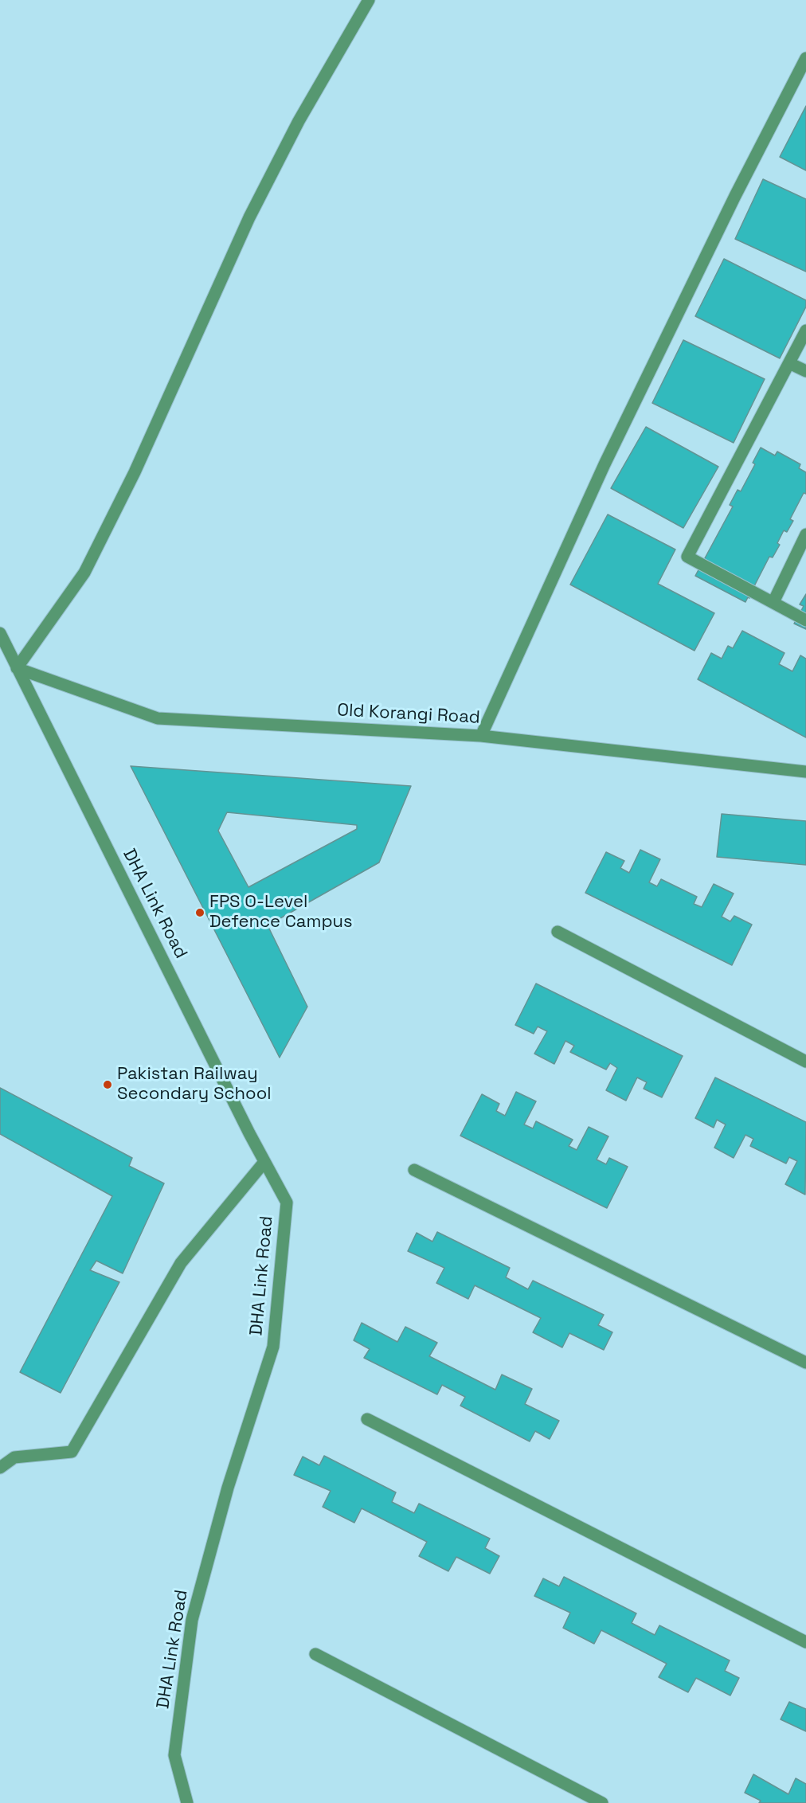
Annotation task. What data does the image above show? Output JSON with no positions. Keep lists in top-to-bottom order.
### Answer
{
  "streets": {
    "street": ["Old Korangi Road", "DHA Link Road"]
  },
  "crossings": [
    ["Old Korangi Road", "DHA Link Road"]
  ],
  "places": ["FPS O-Level Defence Campus", "Pakistan Railway Secondary School"]
}
